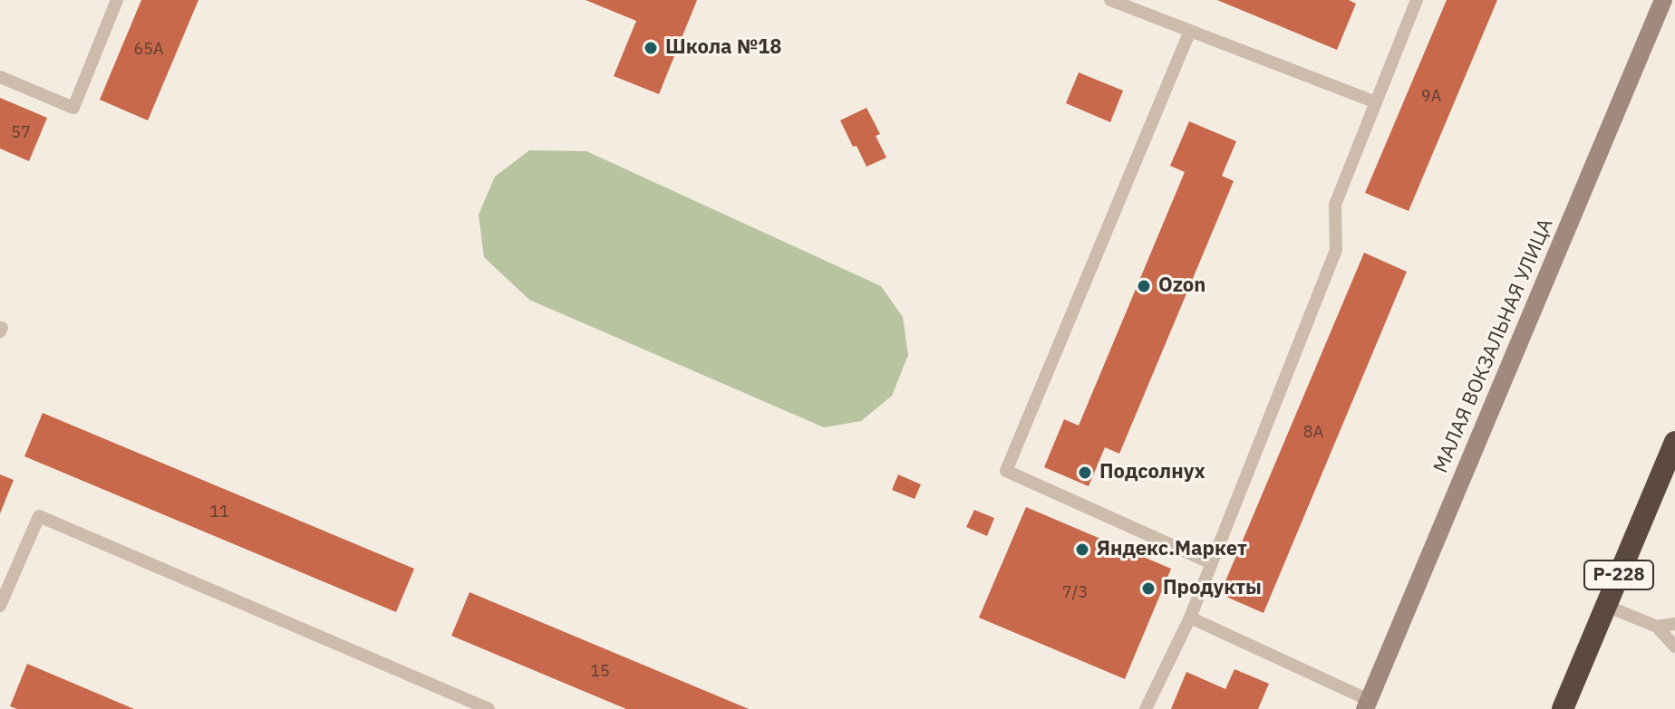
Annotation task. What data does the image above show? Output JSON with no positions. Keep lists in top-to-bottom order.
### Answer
{
  "streets": {
    "highway": ["Р-228"],
    "street": ["МАЛАЯ ВОКЗАЛЬНАЯ УЛИЦА"]
  },
  "places": [
    "Школа №18",
    "Ozon",
    "Подсолнух",
    "Яндекс.Маркет",
    "Продукты"
  ],
  "house_numbers": [
    "65А",
    "9А",
    "57",
    "8А",
    "11",
    "7/3",
    "15"
  ]
}
